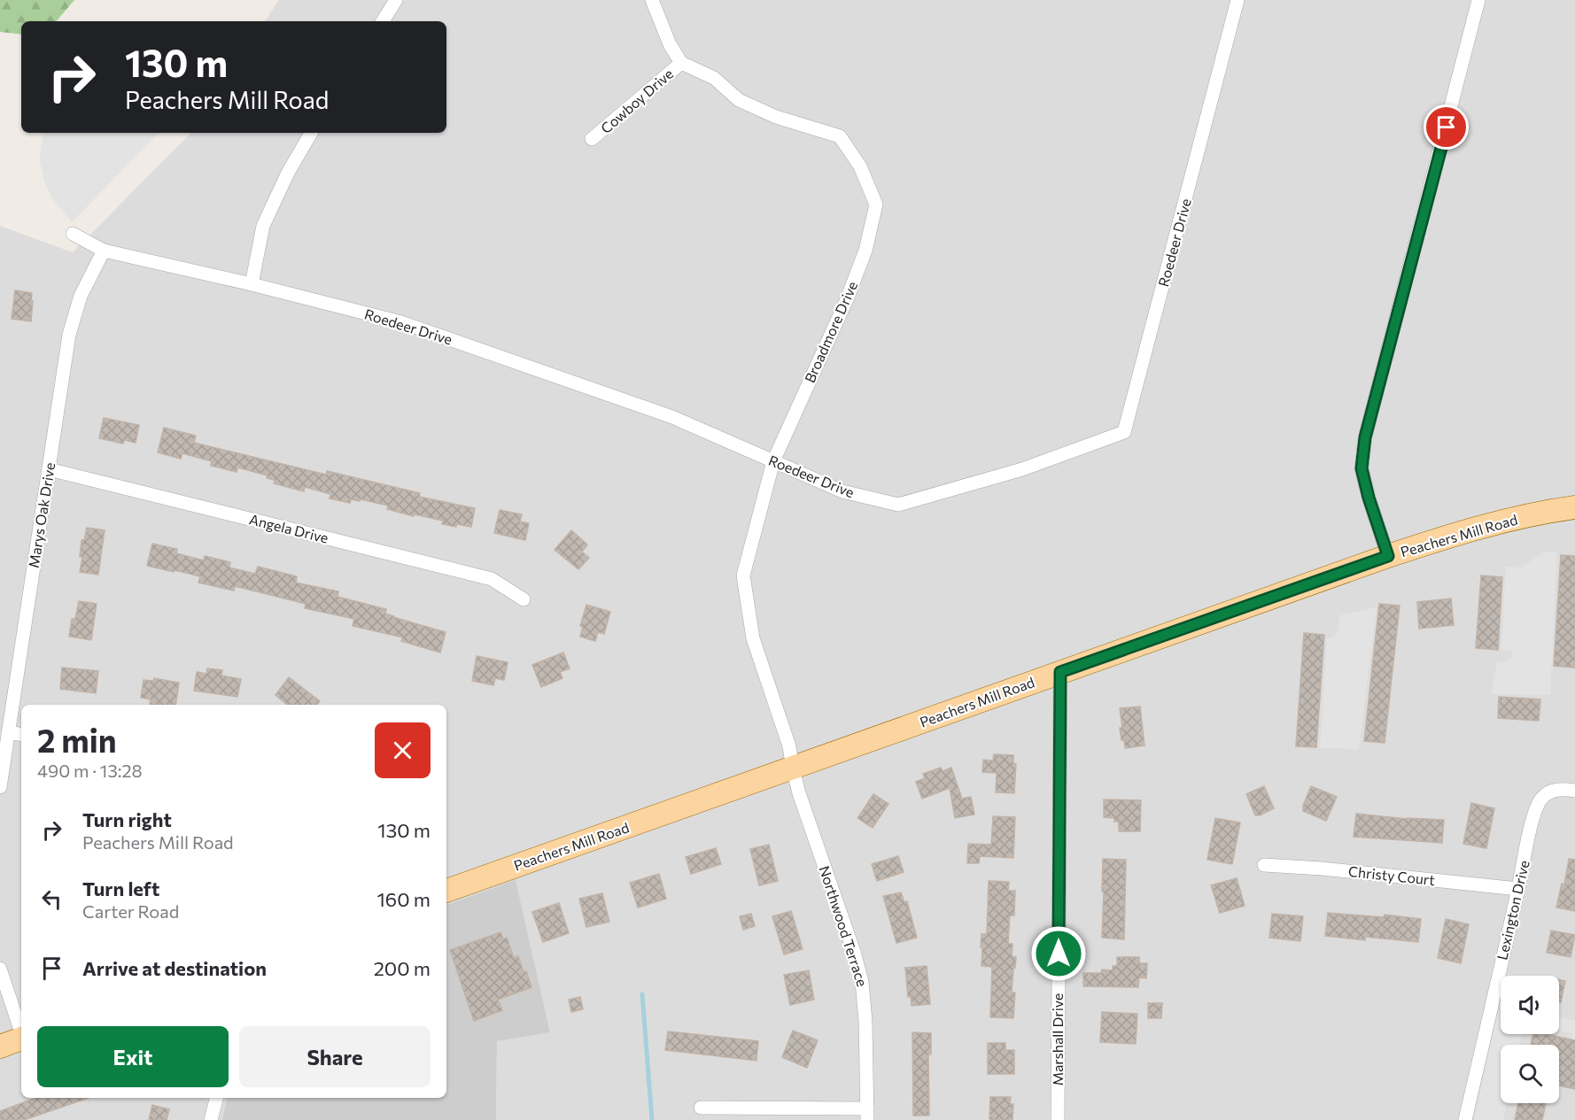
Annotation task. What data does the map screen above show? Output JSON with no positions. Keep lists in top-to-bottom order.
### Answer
{
  "streets": {
    "main road": ["Peachers Mill Road"],
    "street": [
      "Cowboy Drive",
      "Roedeer Drive",
      "Broadmore Drive",
      "Marys Oak Drive",
      "Angela Drive",
      "Christy Court",
      "Lexington Drive",
      "Northwood Terrace",
      "Marshall Drive"
    ]
  },
  "crossings": [
    ["Cowboy Drive", "Broadmore Drive"],
    ["Roedeer Drive", "Broadmore Drive"],
    ["Roedeer Drive", "Marys Oak Drive"],
    ["Broadmore Drive", "Peachers Mill Road"],
    ["Broadmore Drive", "Northwood Terrace"],
    ["Marys Oak Drive", "Angela Drive"],
    ["Peachers Mill Road", "Northwood Terrace"],
    ["Peachers Mill Road", "Marshall Drive"],
    ["Christy Court", "Lexington Drive"]
  ],
  "page": {
    "turn": ["130 m", "Peachers Mill Road"],
    "heading": ["2 min", "490 m · 13:28"],
    "list": [
      {
        "name": "Turn right",
        "note": "Peachers Mill Road",
        "value": "130 m"
      },
      {
        "name": "Turn left",
        "note": "Carter Road",
        "value": "160 m"
      },
      {
        "name": "Arrive at destination",
        "value": "200 m"
      }
    ],
    "buttons": ["Exit", "Share"]
  }
}
